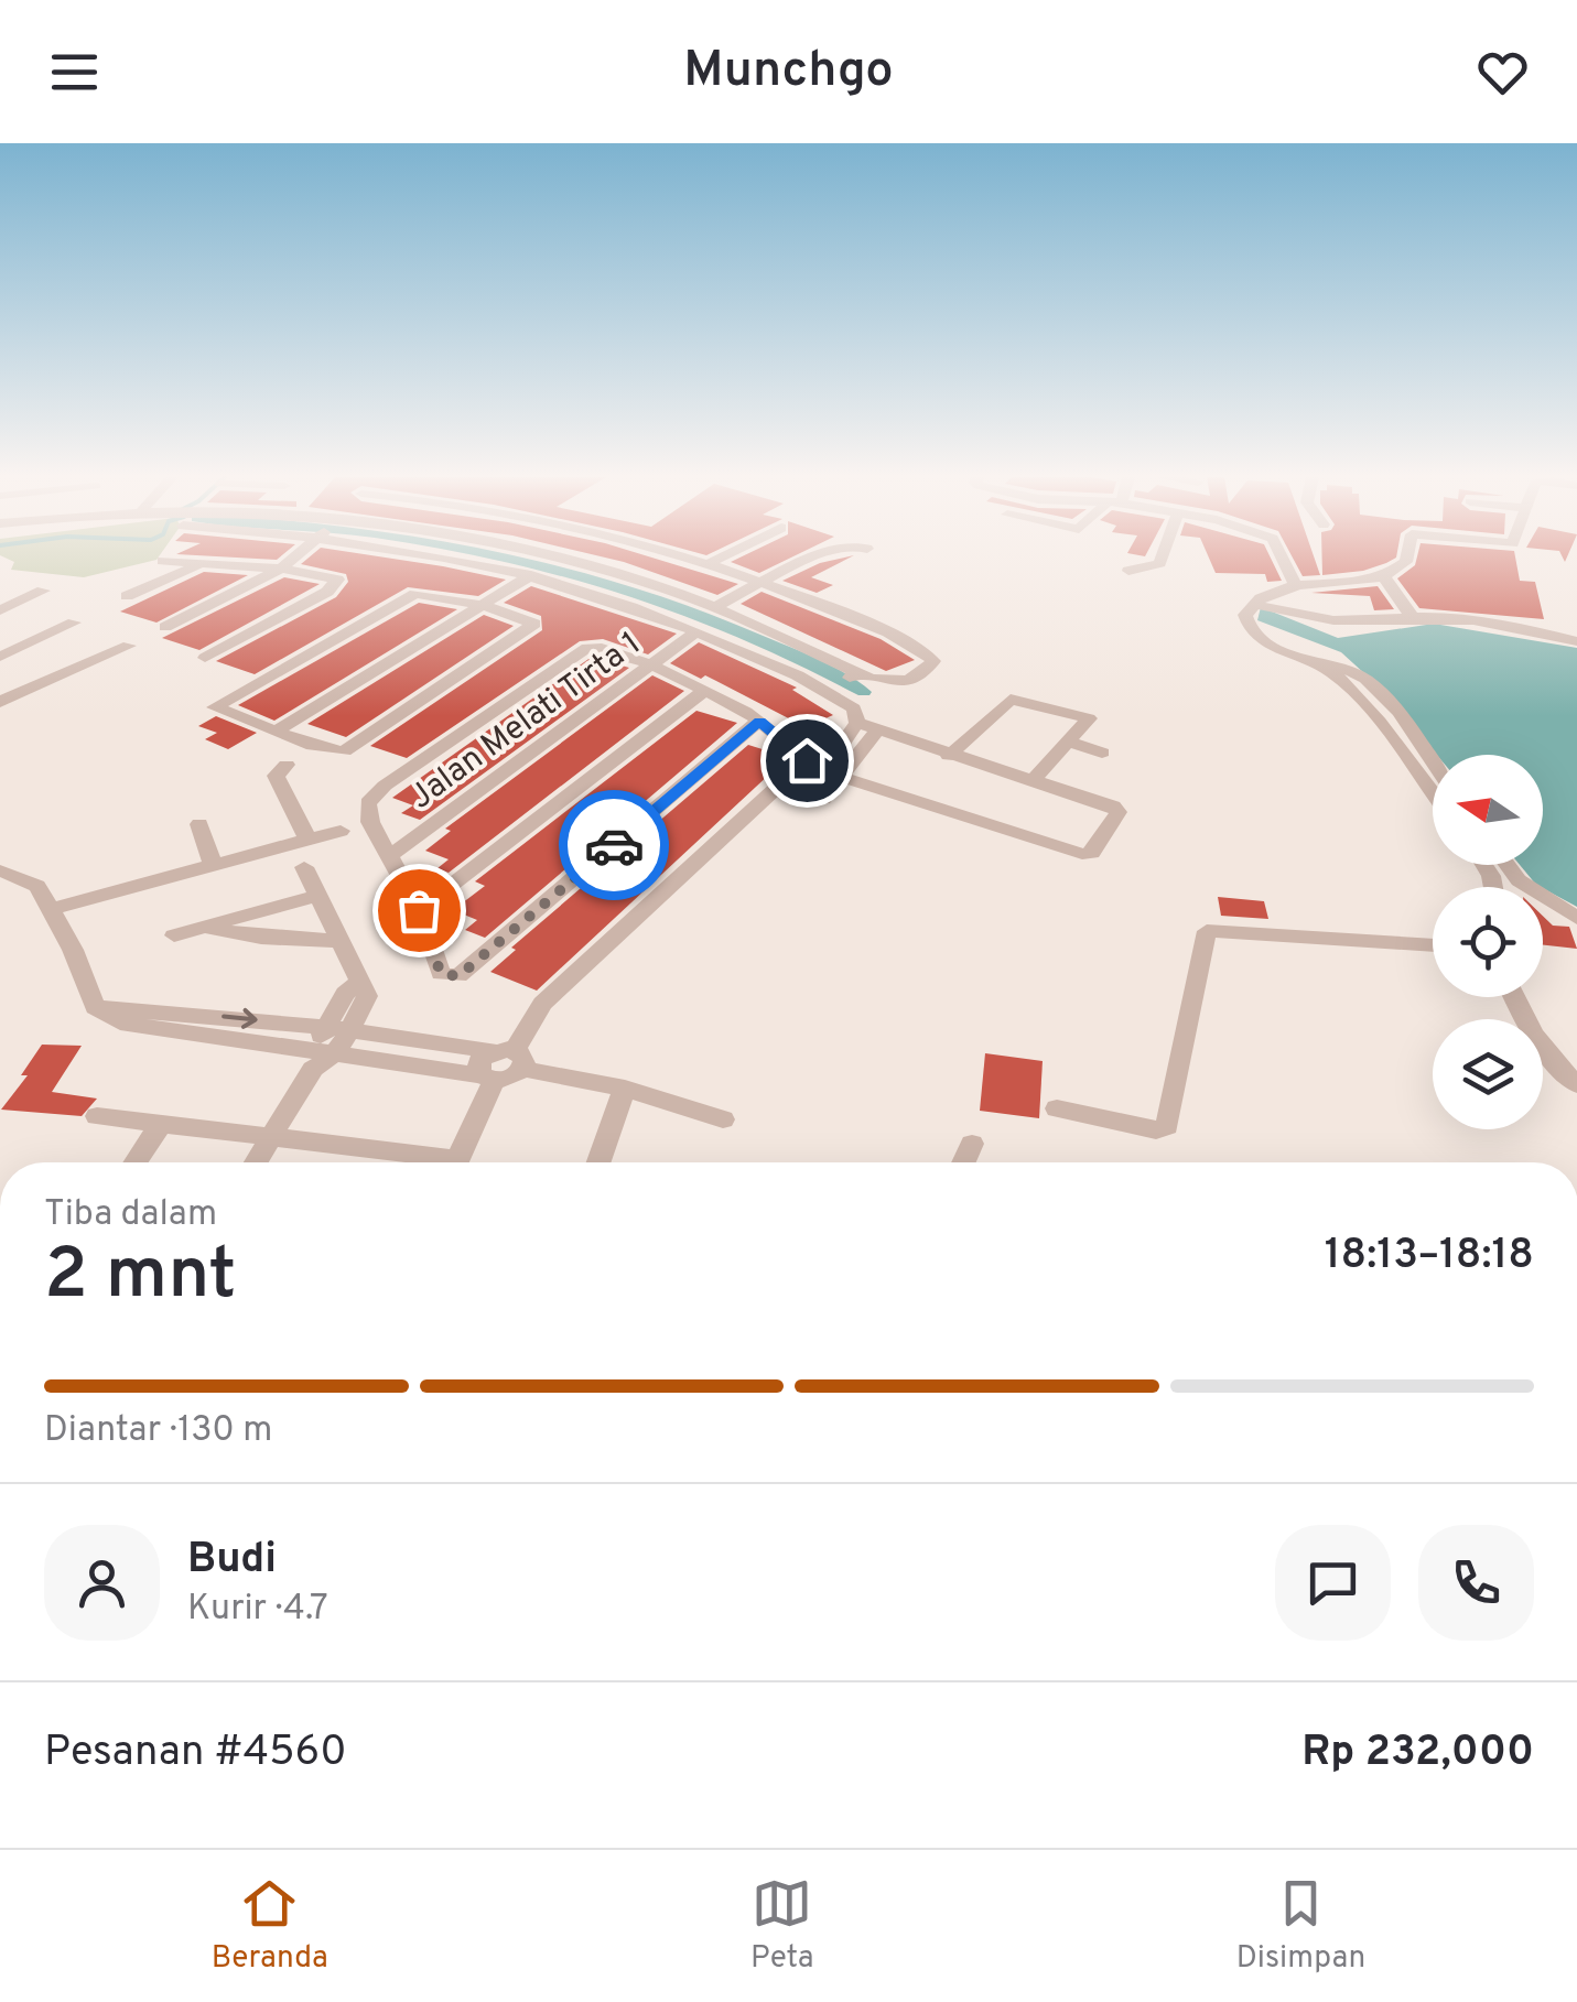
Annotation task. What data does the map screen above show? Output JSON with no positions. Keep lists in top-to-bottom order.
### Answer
{
  "streets": {
    "street": ["Jalan Melati Tirta 1"]
  },
  "north": "left",
  "page": {
    "header": "Munchgo",
    "heading": ["2 mnt", "Tiba dalam", "18:13–18:18"],
    "panel": [
      "Budi",
      "Kurir · 4.7",
      "Pesanan #4560",
      "Rp 232,000"
    ],
    "bar": "Diantar · 130 m",
    "tabs": ["Beranda", "Peta", "Disimpan"]
  }
}
